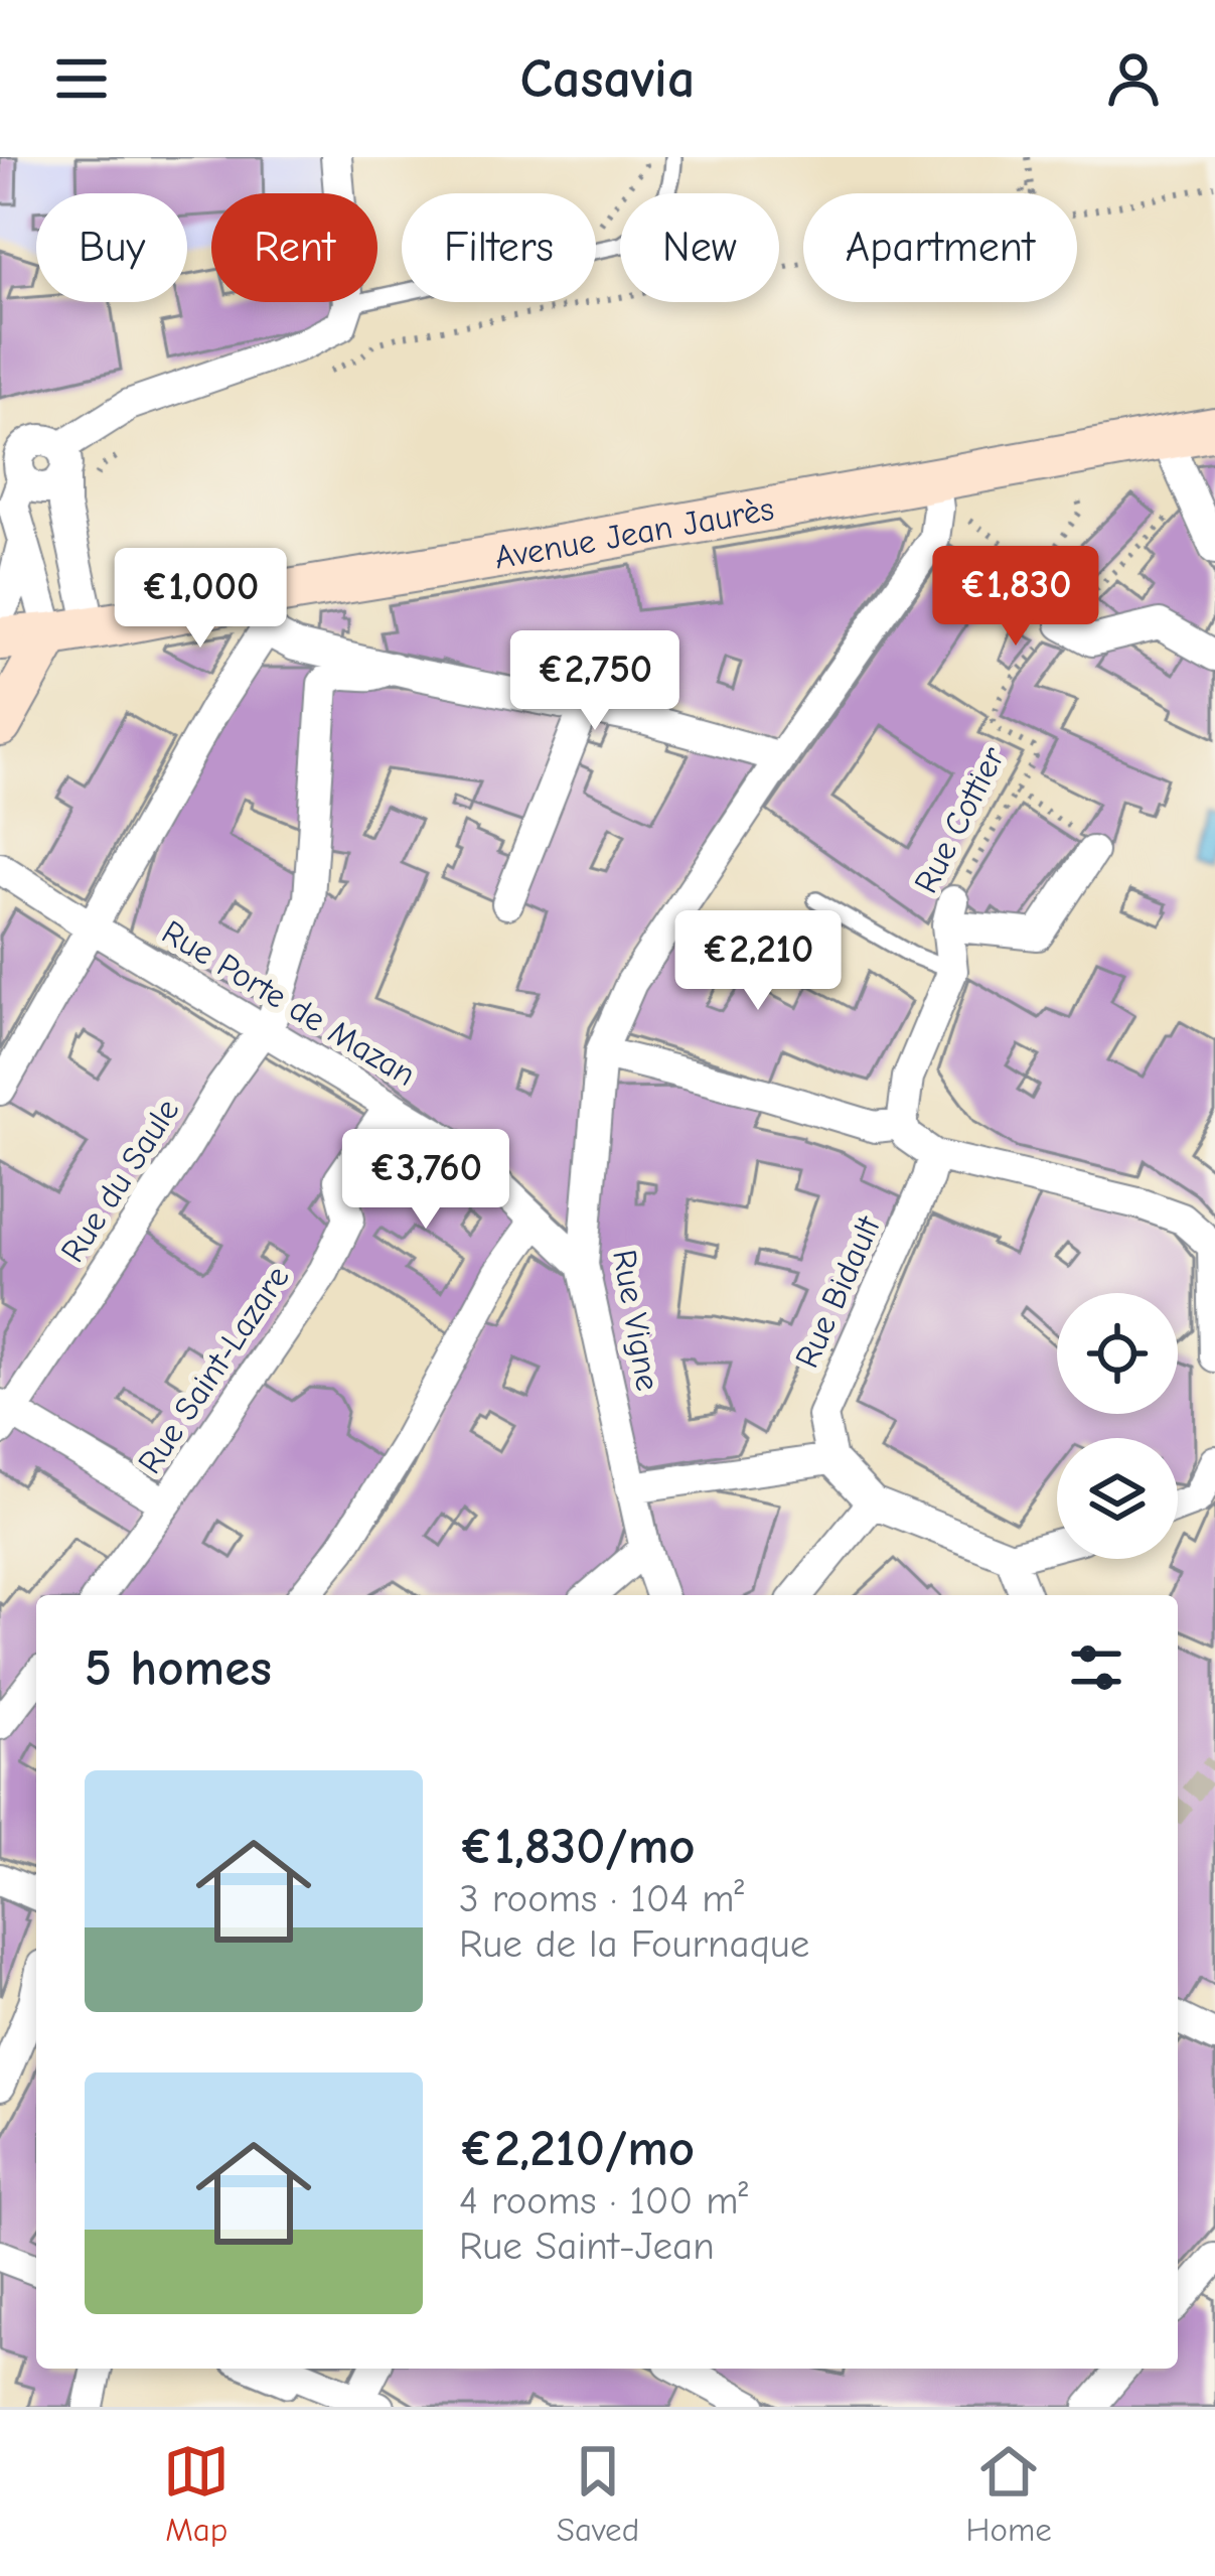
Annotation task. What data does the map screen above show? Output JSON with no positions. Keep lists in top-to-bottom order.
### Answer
{
  "streets": {
    "main road": ["Avenue Jean Jaurès"],
    "street": [
      "Rue Cottier",
      "Rue Porte de Mazan",
      "Rue du Saule",
      "Rue Bidault",
      "Rue Vigne",
      "Rue Saint-Lazare"
    ]
  },
  "crossings": [
    ["Avenue Jean Jaurès", "Rue Vigne"],
    ["Rue Porte de Mazan", "Rue du Saule"],
    ["Rue Porte de Mazan", "Rue Vigne"],
    ["Rue Porte de Mazan", "Rue Saint-Lazare"]
  ],
  "page": {
    "header": "Casavia",
    "chip": [
      "Buy",
      "Rent",
      "Filters",
      "New",
      "Apartment"
    ],
    "price": [
      "€1,830",
      "€1,000",
      "€2,750",
      "€2,210",
      "€3,760"
    ],
    "heading": "5 homes",
    "list": [
      {
        "name": "€1,830/mo",
        "note": "3 rooms · 104 m² · Rue de la Fournaque"
      },
      {
        "name": "€2,210/mo",
        "note": "4 rooms · 100 m² · Rue Saint-Jean"
      }
    ],
    "tabs": ["Map", "Saved", "Home"]
  }
}
